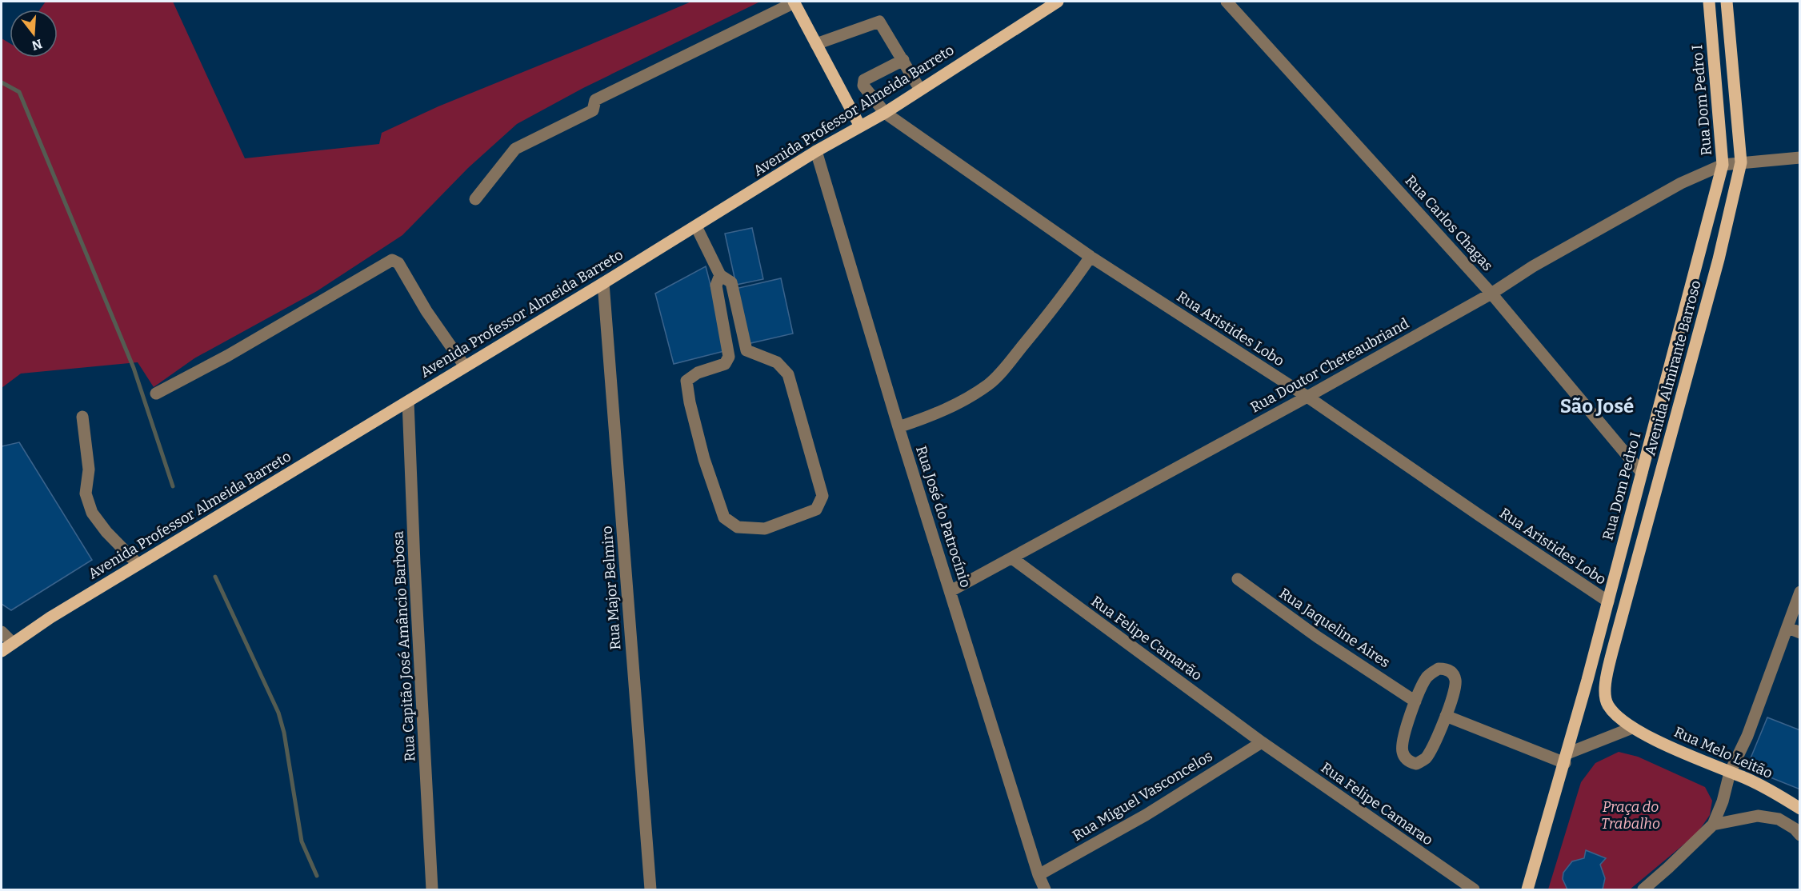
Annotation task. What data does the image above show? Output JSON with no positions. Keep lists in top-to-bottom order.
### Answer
{
  "streets": {
    "main road": [
      "Rua Dom Pedro I",
      "Avenida Professor Almeida Barreto",
      "Avenida Almirante Barroso",
      "Rua Melo Leitão"
    ],
    "street": [
      "Rua Carlos Chagas",
      "Rua Aristides Lobo",
      "Rua Doutor Cheteaubriand",
      "Rua José do Patrocínio",
      "Rua Major Belmiro",
      "Rua Jaqueline Aires",
      "Rua Felipe Camarão",
      "Rua Capitão José Amâncio Barbosa",
      "Rua Miguel Vasconcelos",
      "Rua Felipe Camarao"
    ]
  },
  "crossings": [
    ["Rua Dom Pedro I", "Rua Carlos Chagas"],
    ["Rua Dom Pedro I", "Rua Aristides Lobo"],
    ["Rua Dom Pedro I", "Rua Doutor Cheteaubriand"],
    ["Avenida Professor Almeida Barreto", "Rua Aristides Lobo"],
    ["Avenida Professor Almeida Barreto", "Rua José do Patrocínio"],
    ["Avenida Professor Almeida Barreto", "Rua Major Belmiro"],
    ["Avenida Professor Almeida Barreto", "Rua Capitão José Amâncio Barbosa"],
    ["Rua Carlos Chagas", "Rua Doutor Cheteaubriand"],
    ["Rua Aristides Lobo", "Rua Doutor Cheteaubriand"],
    ["Rua Doutor Cheteaubriand", "Avenida Almirante Barroso"],
    ["Rua Doutor Cheteaubriand", "Rua José do Patrocínio"],
    ["Rua Doutor Cheteaubriand", "Rua Felipe Camarão"],
    ["Avenida Almirante Barroso", "Rua Melo Leitão"],
    ["Rua José do Patrocínio", "Rua Miguel Vasconcelos"],
    ["Rua Felipe Camarão", "Rua Miguel Vasconcelos"],
    ["Rua Felipe Camarão", "Rua Felipe Camarao"],
    ["Rua Miguel Vasconcelos", "Rua Felipe Camarao"]
  ],
  "districts": ["São José"],
  "parks": ["Praça do Trabalho"],
  "north": "bottom"
}
